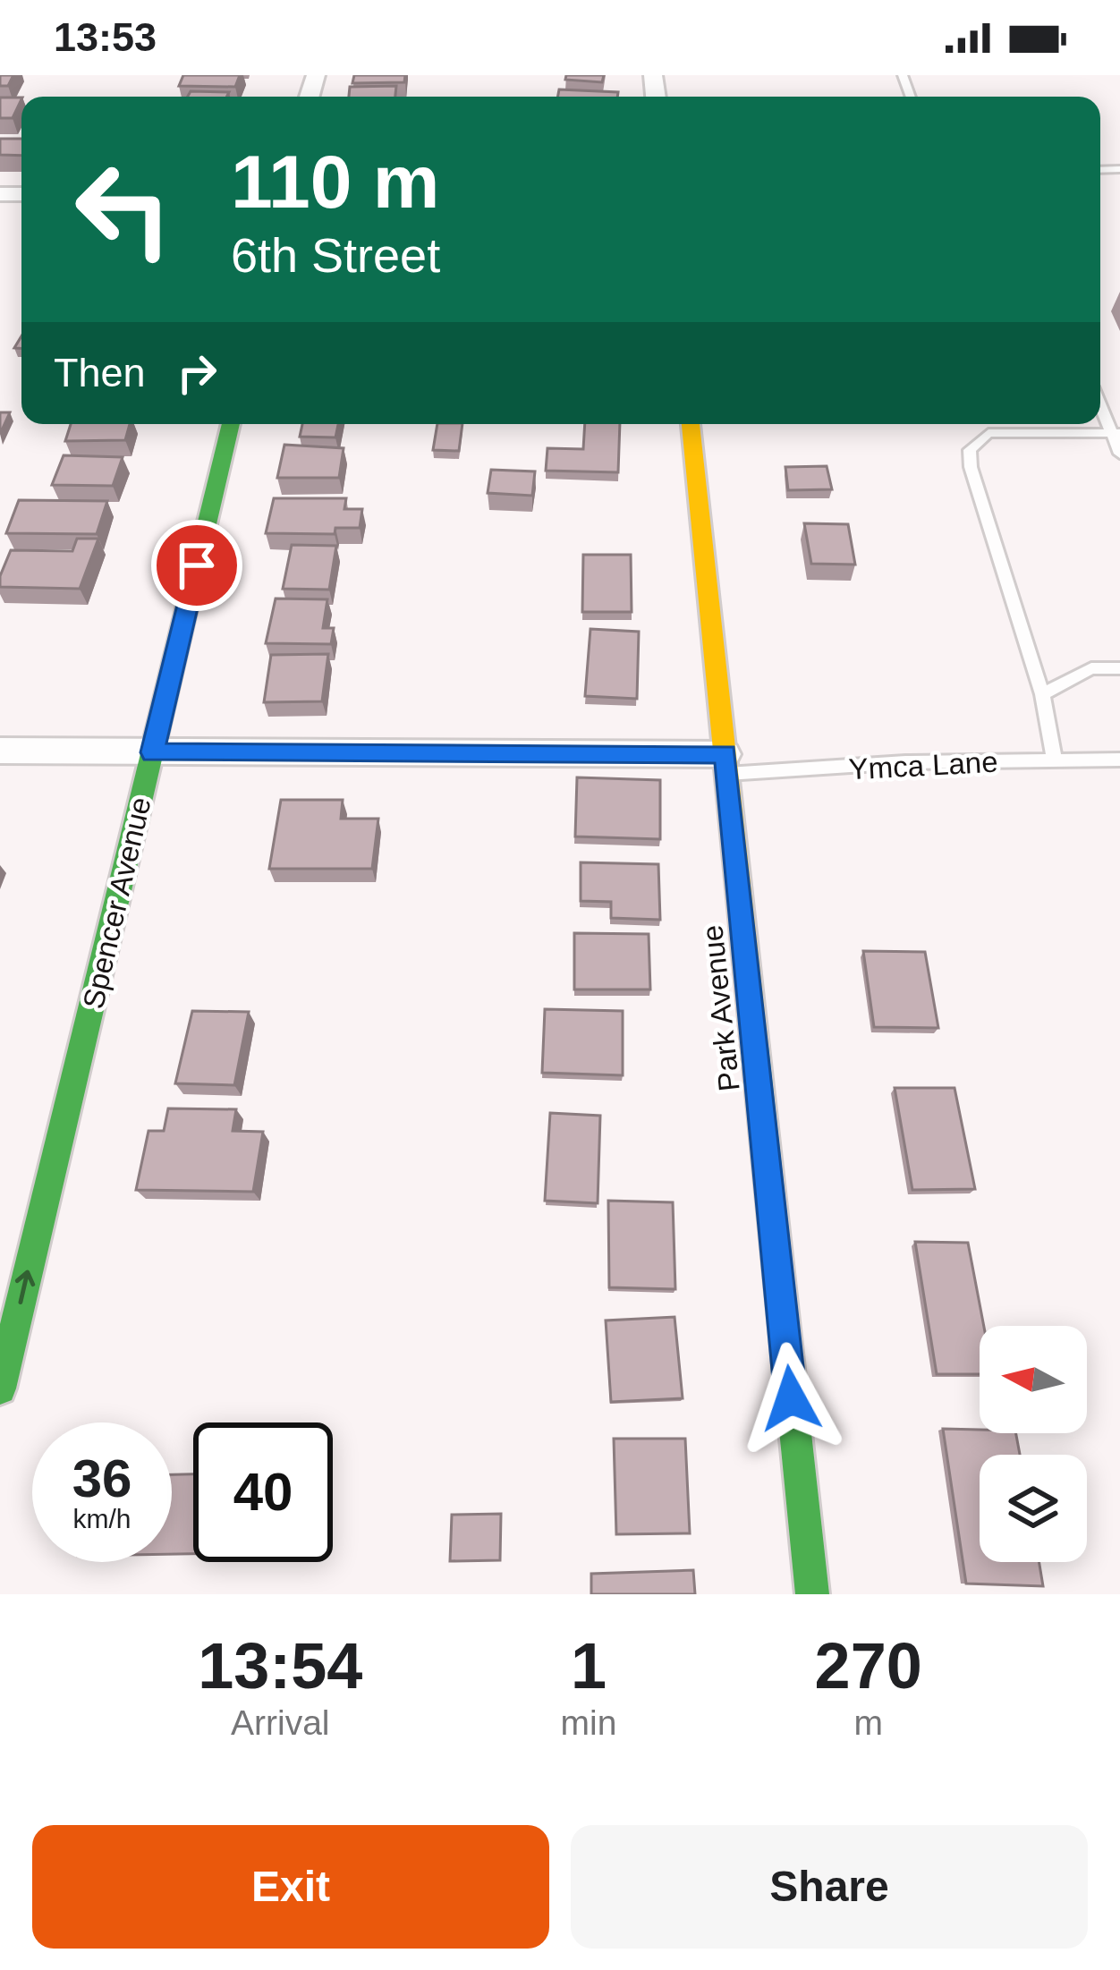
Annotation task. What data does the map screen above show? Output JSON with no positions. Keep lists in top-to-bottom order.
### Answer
{
  "streets": {
    "street": ["Spencer Avenue", "Park Avenue"],
    "lane": ["Ymca Lane"]
  },
  "crossings": [
    ["Ymca Lane", "Park Avenue"]
  ],
  "north": "left",
  "page": {
    "status": "13:53",
    "turn": ["110 m", "6th Street"],
    "then": "Then",
    "speed": "36 km/h",
    "limit": "40",
    "eta": [
      "13:54",
      "Arrival",
      "1",
      "min",
      "270",
      "m"
    ],
    "buttons": ["Exit", "Share"]
  }
}
